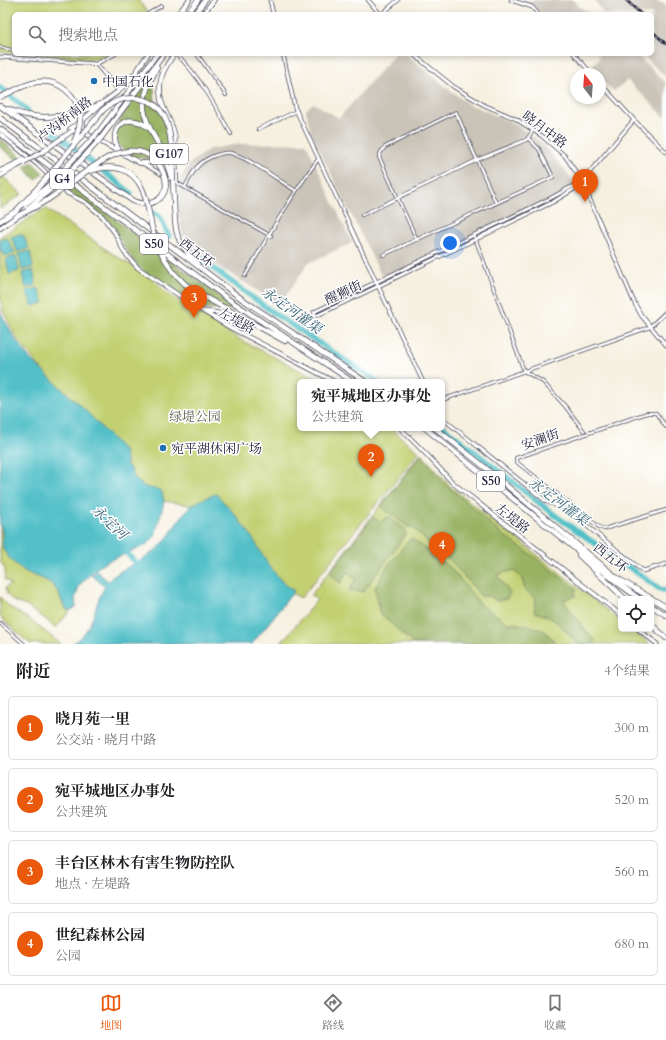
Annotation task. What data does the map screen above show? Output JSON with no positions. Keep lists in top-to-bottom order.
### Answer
{
  "streets": {
    "highway": [
      "卢沟桥南路",
      "G107",
      "G4",
      "S50",
      "西五环"
    ],
    "main road": ["左堤路"],
    "street": ["晓月中路", "醒狮街", "安澜街"]
  },
  "crossings": [
    ["卢沟桥南路", "G107"],
    ["晓月中路", "醒狮街"]
  ],
  "water": ["永定河灌渠", "永定河"],
  "parks": ["绿堤公园"],
  "places": ["中国石化", "宛平湖休闲广场"],
  "north": "top",
  "page": {
    "search": "搜索地点",
    "pins": [
      "1",
      "3",
      "2",
      "4"
    ],
    "popup": ["宛平城地区办事处", "公共建筑"],
    "heading": ["附近", "4个结果"],
    "list": [
      {
        "mark": "1",
        "name": "晓月苑一里",
        "note": "公交站 · 晓月中路",
        "value": "300 m"
      },
      {
        "mark": "2",
        "name": "宛平城地区办事处",
        "note": "公共建筑",
        "value": "520 m"
      },
      {
        "mark": "3",
        "name": "丰台区林木有害生物防控队",
        "note": "地点 · 左堤路",
        "value": "560 m"
      },
      {
        "mark": "4",
        "name": "世纪森林公园",
        "note": "公园",
        "value": "680 m"
      }
    ],
    "nav": ["地图", "路线", "收藏"]
  }
}
